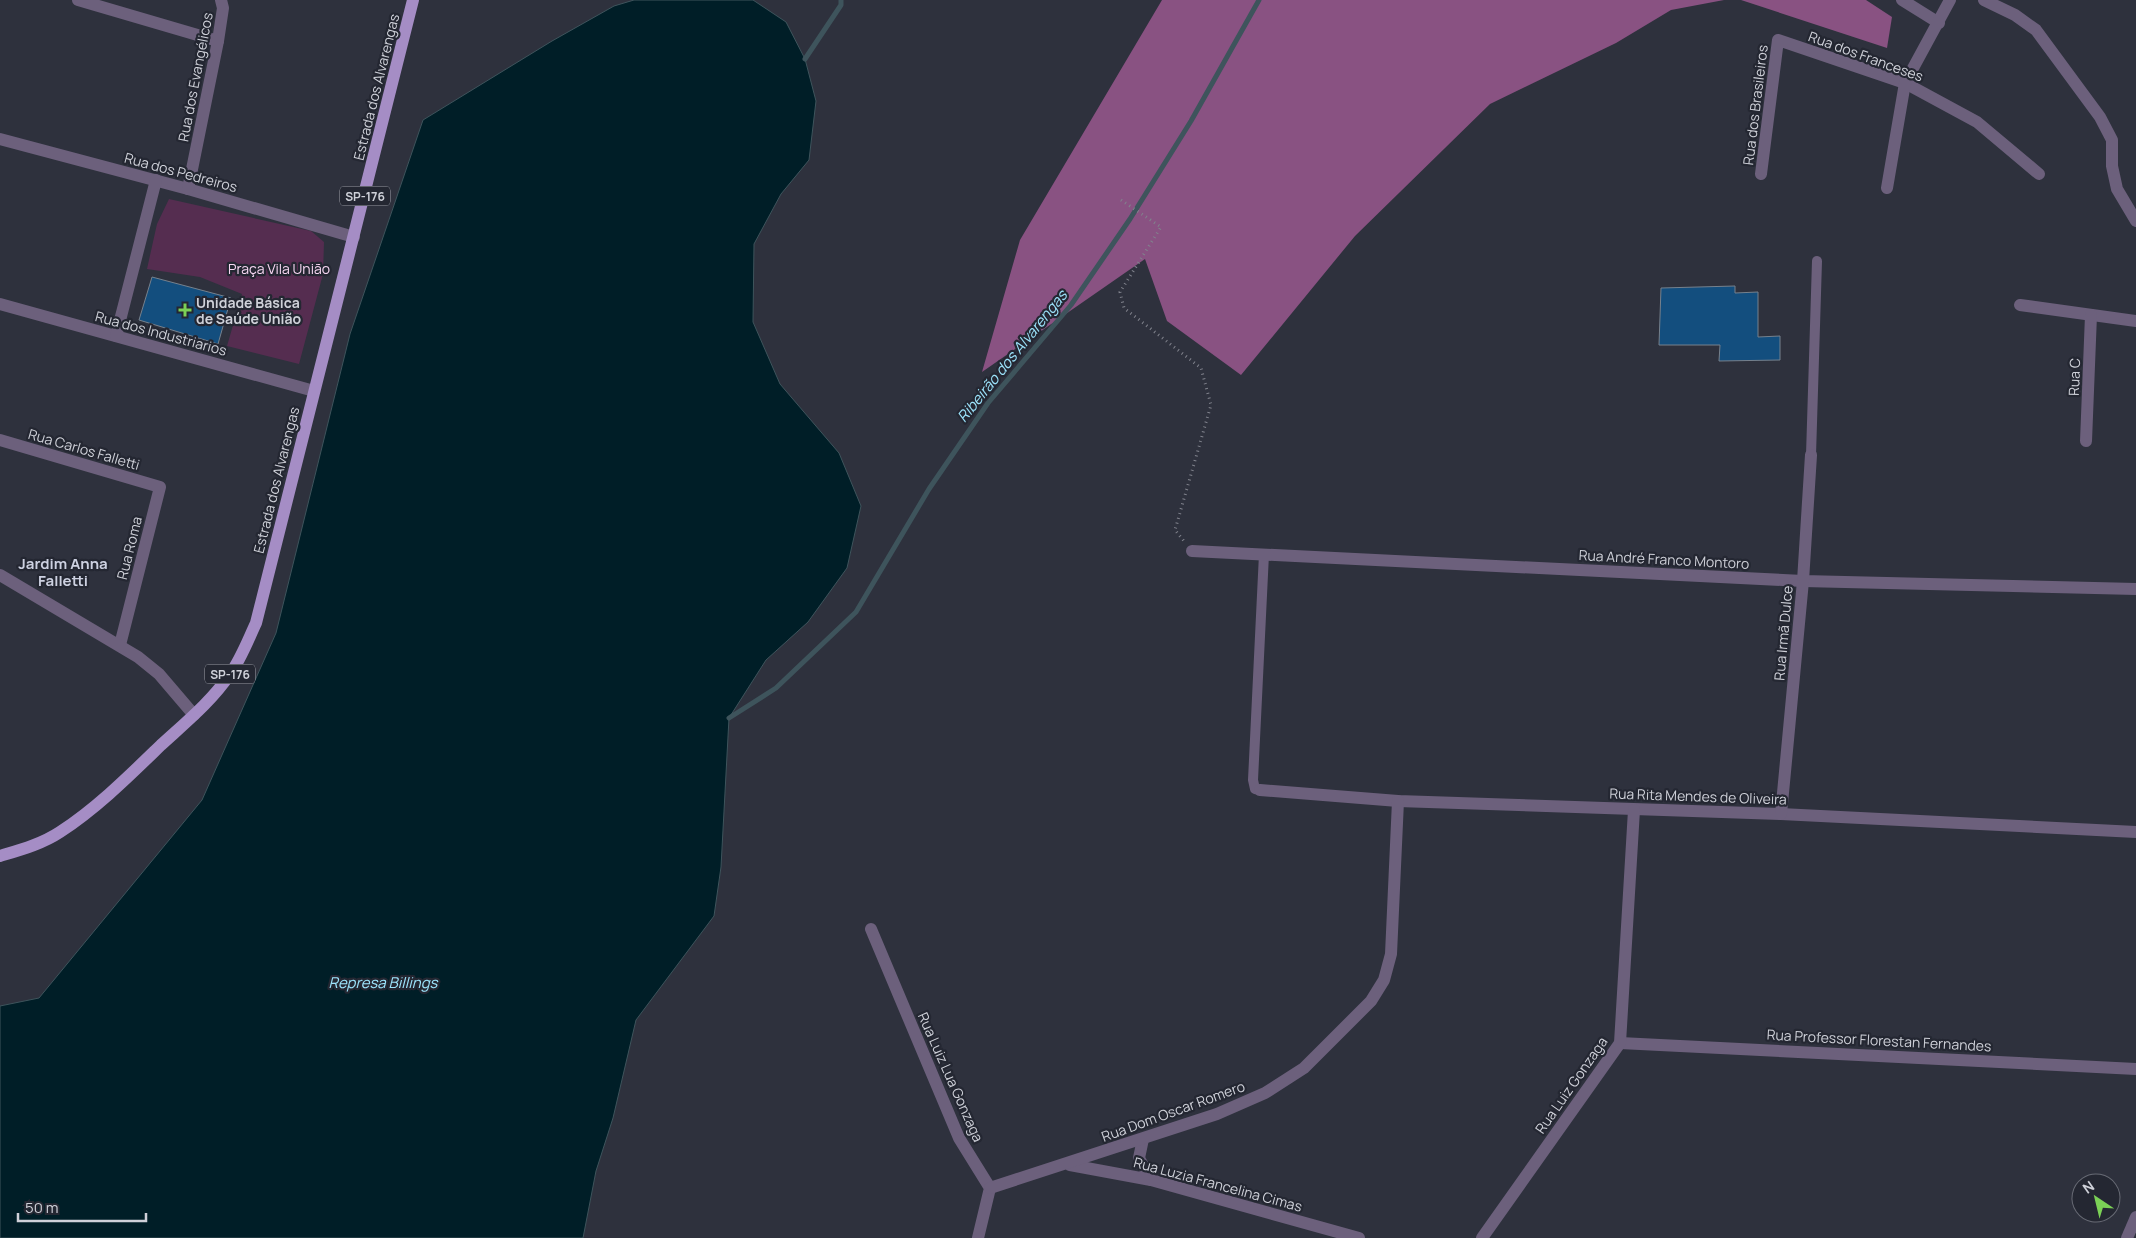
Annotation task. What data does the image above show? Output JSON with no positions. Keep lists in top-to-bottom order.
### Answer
{
  "streets": {
    "main road": ["Estrada dos Alvarengas", "SP-176"],
    "street": [
      "Rua dos Franceses",
      "Rua dos Evangélicos",
      "Rua dos Brasileiros",
      "Rua dos Pedreiros",
      "Rua dos Industriarios",
      "Rua C",
      "Rua Carlos Falletti",
      "Rua Roma",
      "Rua André Franco Montoro",
      "Rua Irmã Dulce",
      "Rua Rita Mendes de Oliveira",
      "Rua Professor Florestan Fernandes",
      "Rua Luiz Lua Gonzaga",
      "Rua Luiz Gonzaga",
      "Rua Dom Oscar Romero",
      "Rua Luzia Francelina Cimas"
    ]
  },
  "crossings": [
    ["Rua dos Franceses", "Rua dos Brasileiros"],
    ["Rua dos Evangélicos", "Rua dos Pedreiros"],
    ["Estrada dos Alvarengas", "Rua dos Pedreiros"],
    ["Estrada dos Alvarengas", "Rua dos Industriarios"],
    ["Rua Carlos Falletti", "Rua Roma"],
    ["Rua André Franco Montoro", "Rua Irmã Dulce"],
    ["Rua Irmã Dulce", "Rua Rita Mendes de Oliveira"],
    ["Rua Rita Mendes de Oliveira", "Rua Luiz Gonzaga"],
    ["Rua Rita Mendes de Oliveira", "Rua Dom Oscar Romero"],
    ["Rua Professor Florestan Fernandes", "Rua Luiz Gonzaga"],
    ["Rua Luiz Lua Gonzaga", "Rua Dom Oscar Romero"],
    ["Rua Dom Oscar Romero", "Rua Luzia Francelina Cimas"]
  ],
  "districts": ["Jardim Anna Falletti"],
  "water": ["Ribeirão dos Alvarengas", "Represa Billings"],
  "parks": ["Praça Vila União"],
  "places": {
    "health": ["Unidade Básica de Saúde União"]
  },
  "scale_bar": "50 m",
  "north": "top left"
}
